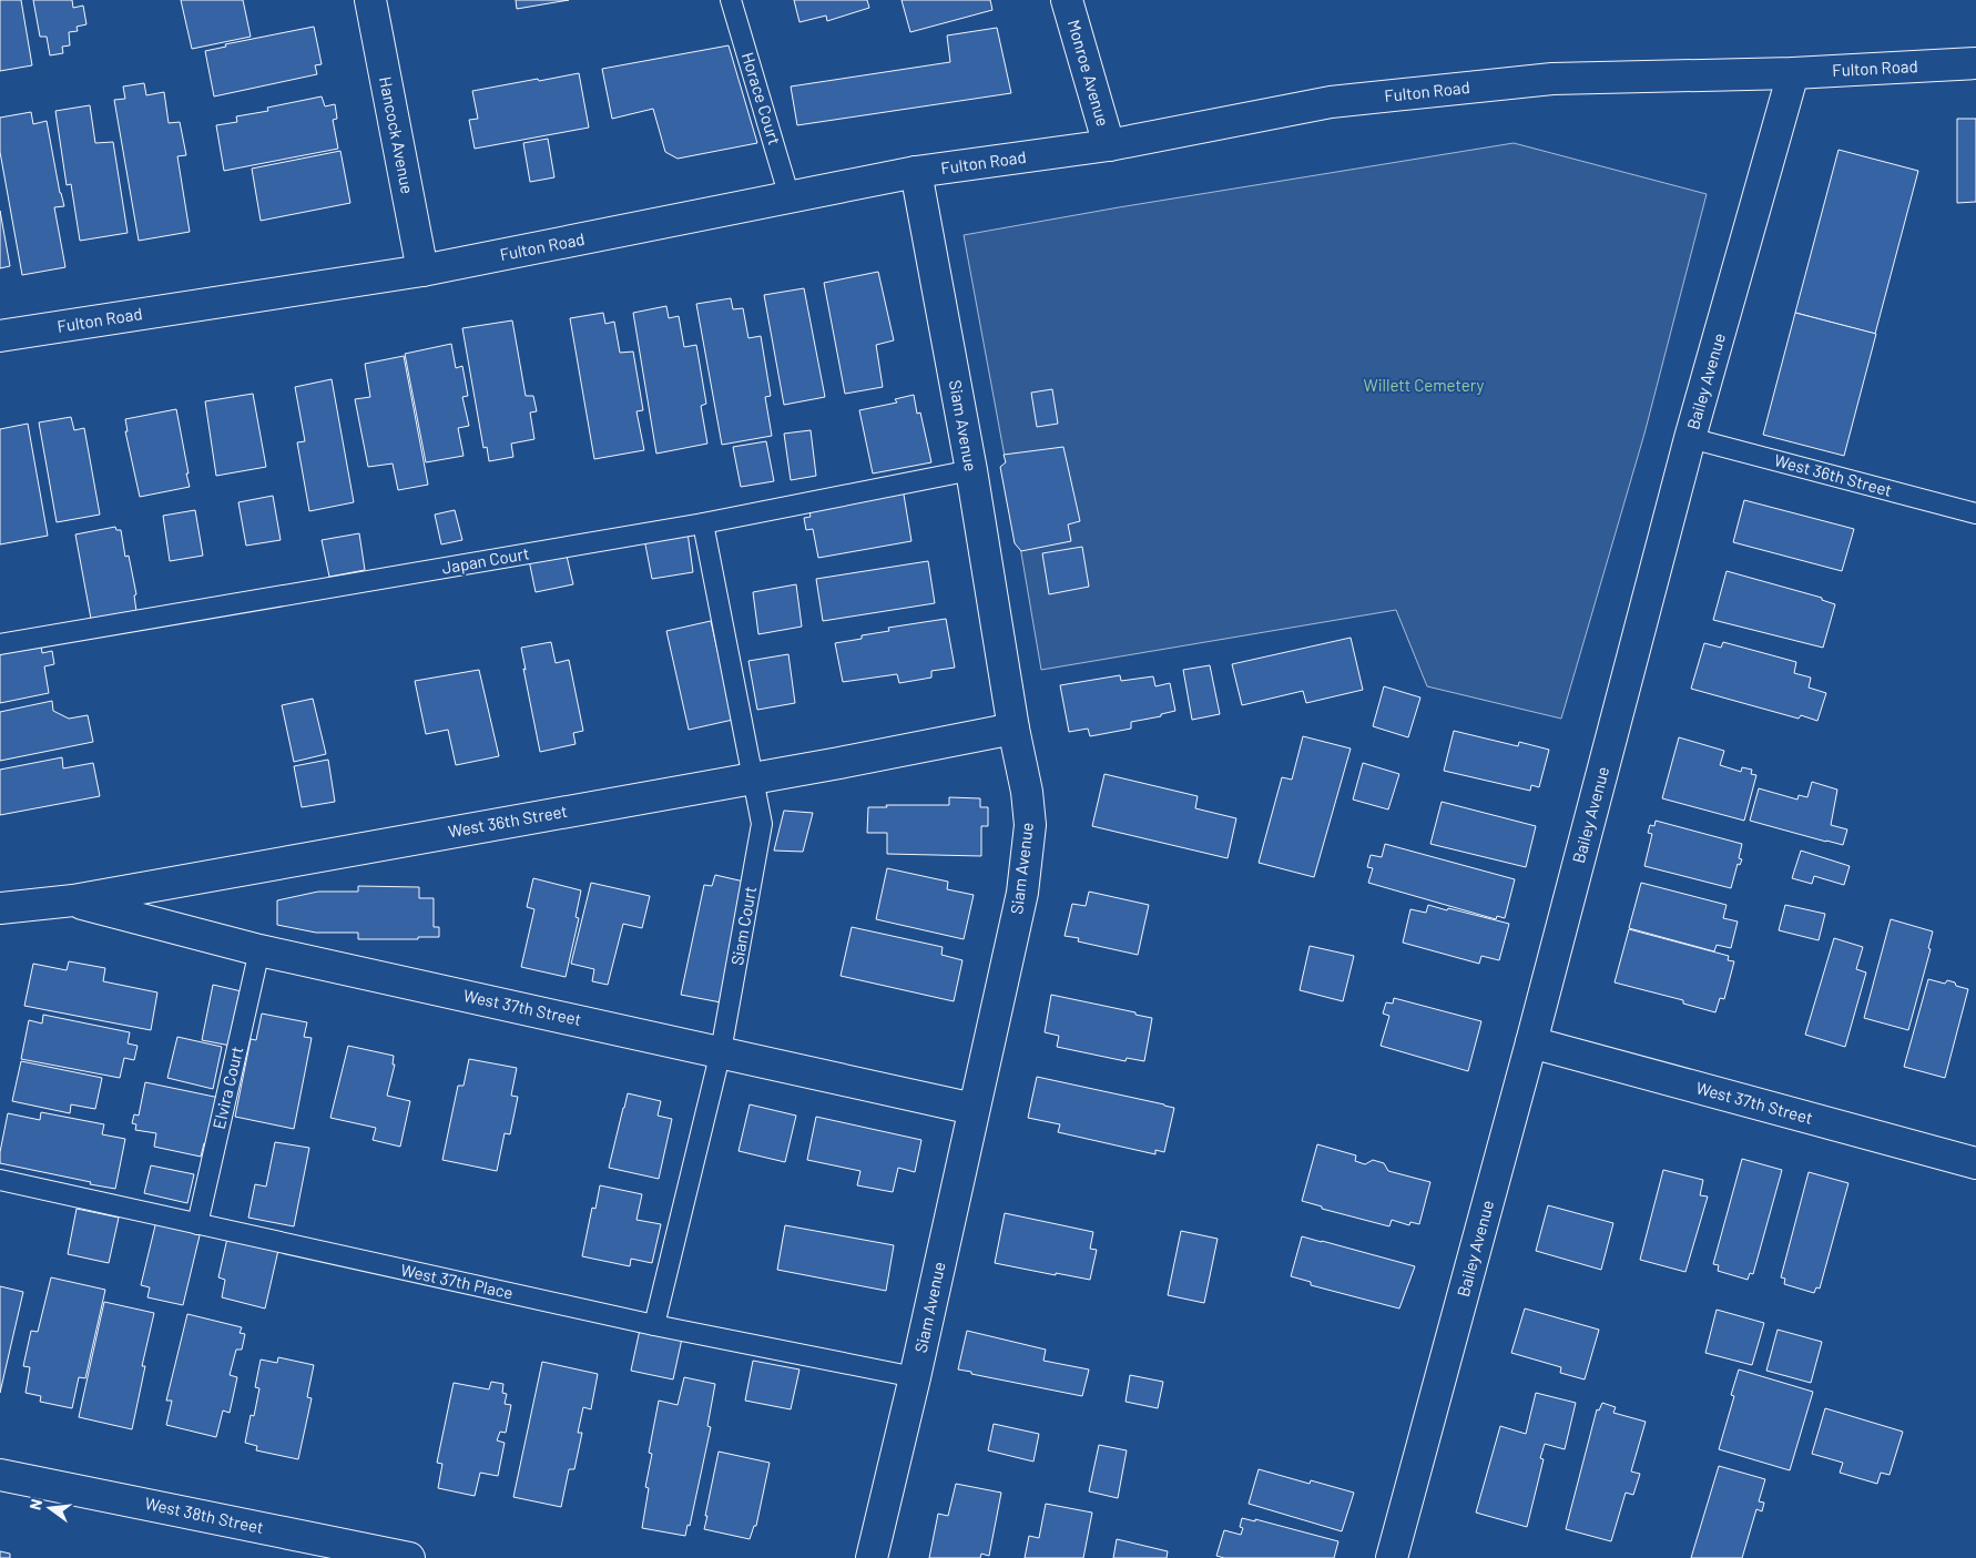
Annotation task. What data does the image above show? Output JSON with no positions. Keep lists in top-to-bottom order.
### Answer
{
  "streets": {
    "street": [
      "Fulton Road",
      "Monroe Avenue",
      "Hancock Avenue",
      "Bailey Avenue",
      "Siam Avenue",
      "West 36th Street",
      "West 37th Street",
      "West 38th Street"
    ],
    "lane": [
      "Horace Court",
      "Japan Court",
      "Siam Court",
      "Elvira Court",
      "West 37th Place"
    ]
  },
  "crossings": [
    ["Fulton Road", "Monroe Avenue"],
    ["Fulton Road", "Horace Court"],
    ["Fulton Road", "Hancock Avenue"],
    ["Fulton Road", "Bailey Avenue"],
    ["Fulton Road", "Siam Avenue"],
    ["Bailey Avenue", "West 36th Street"],
    ["Bailey Avenue", "West 37th Street"],
    ["Siam Avenue", "West 36th Street"],
    ["Siam Avenue", "Japan Court"],
    ["Siam Avenue", "West 37th Street"],
    ["Siam Avenue", "West 37th Place"],
    ["West 36th Street", "Siam Court"],
    ["West 36th Street", "West 37th Street"],
    ["Japan Court", "Siam Court"],
    ["Siam Court", "West 37th Street"],
    ["Siam Court", "West 37th Place"],
    ["West 37th Street", "Elvira Court"],
    ["Elvira Court", "West 37th Place"]
  ],
  "parks": ["Willett Cemetery"],
  "north": "left"
}
